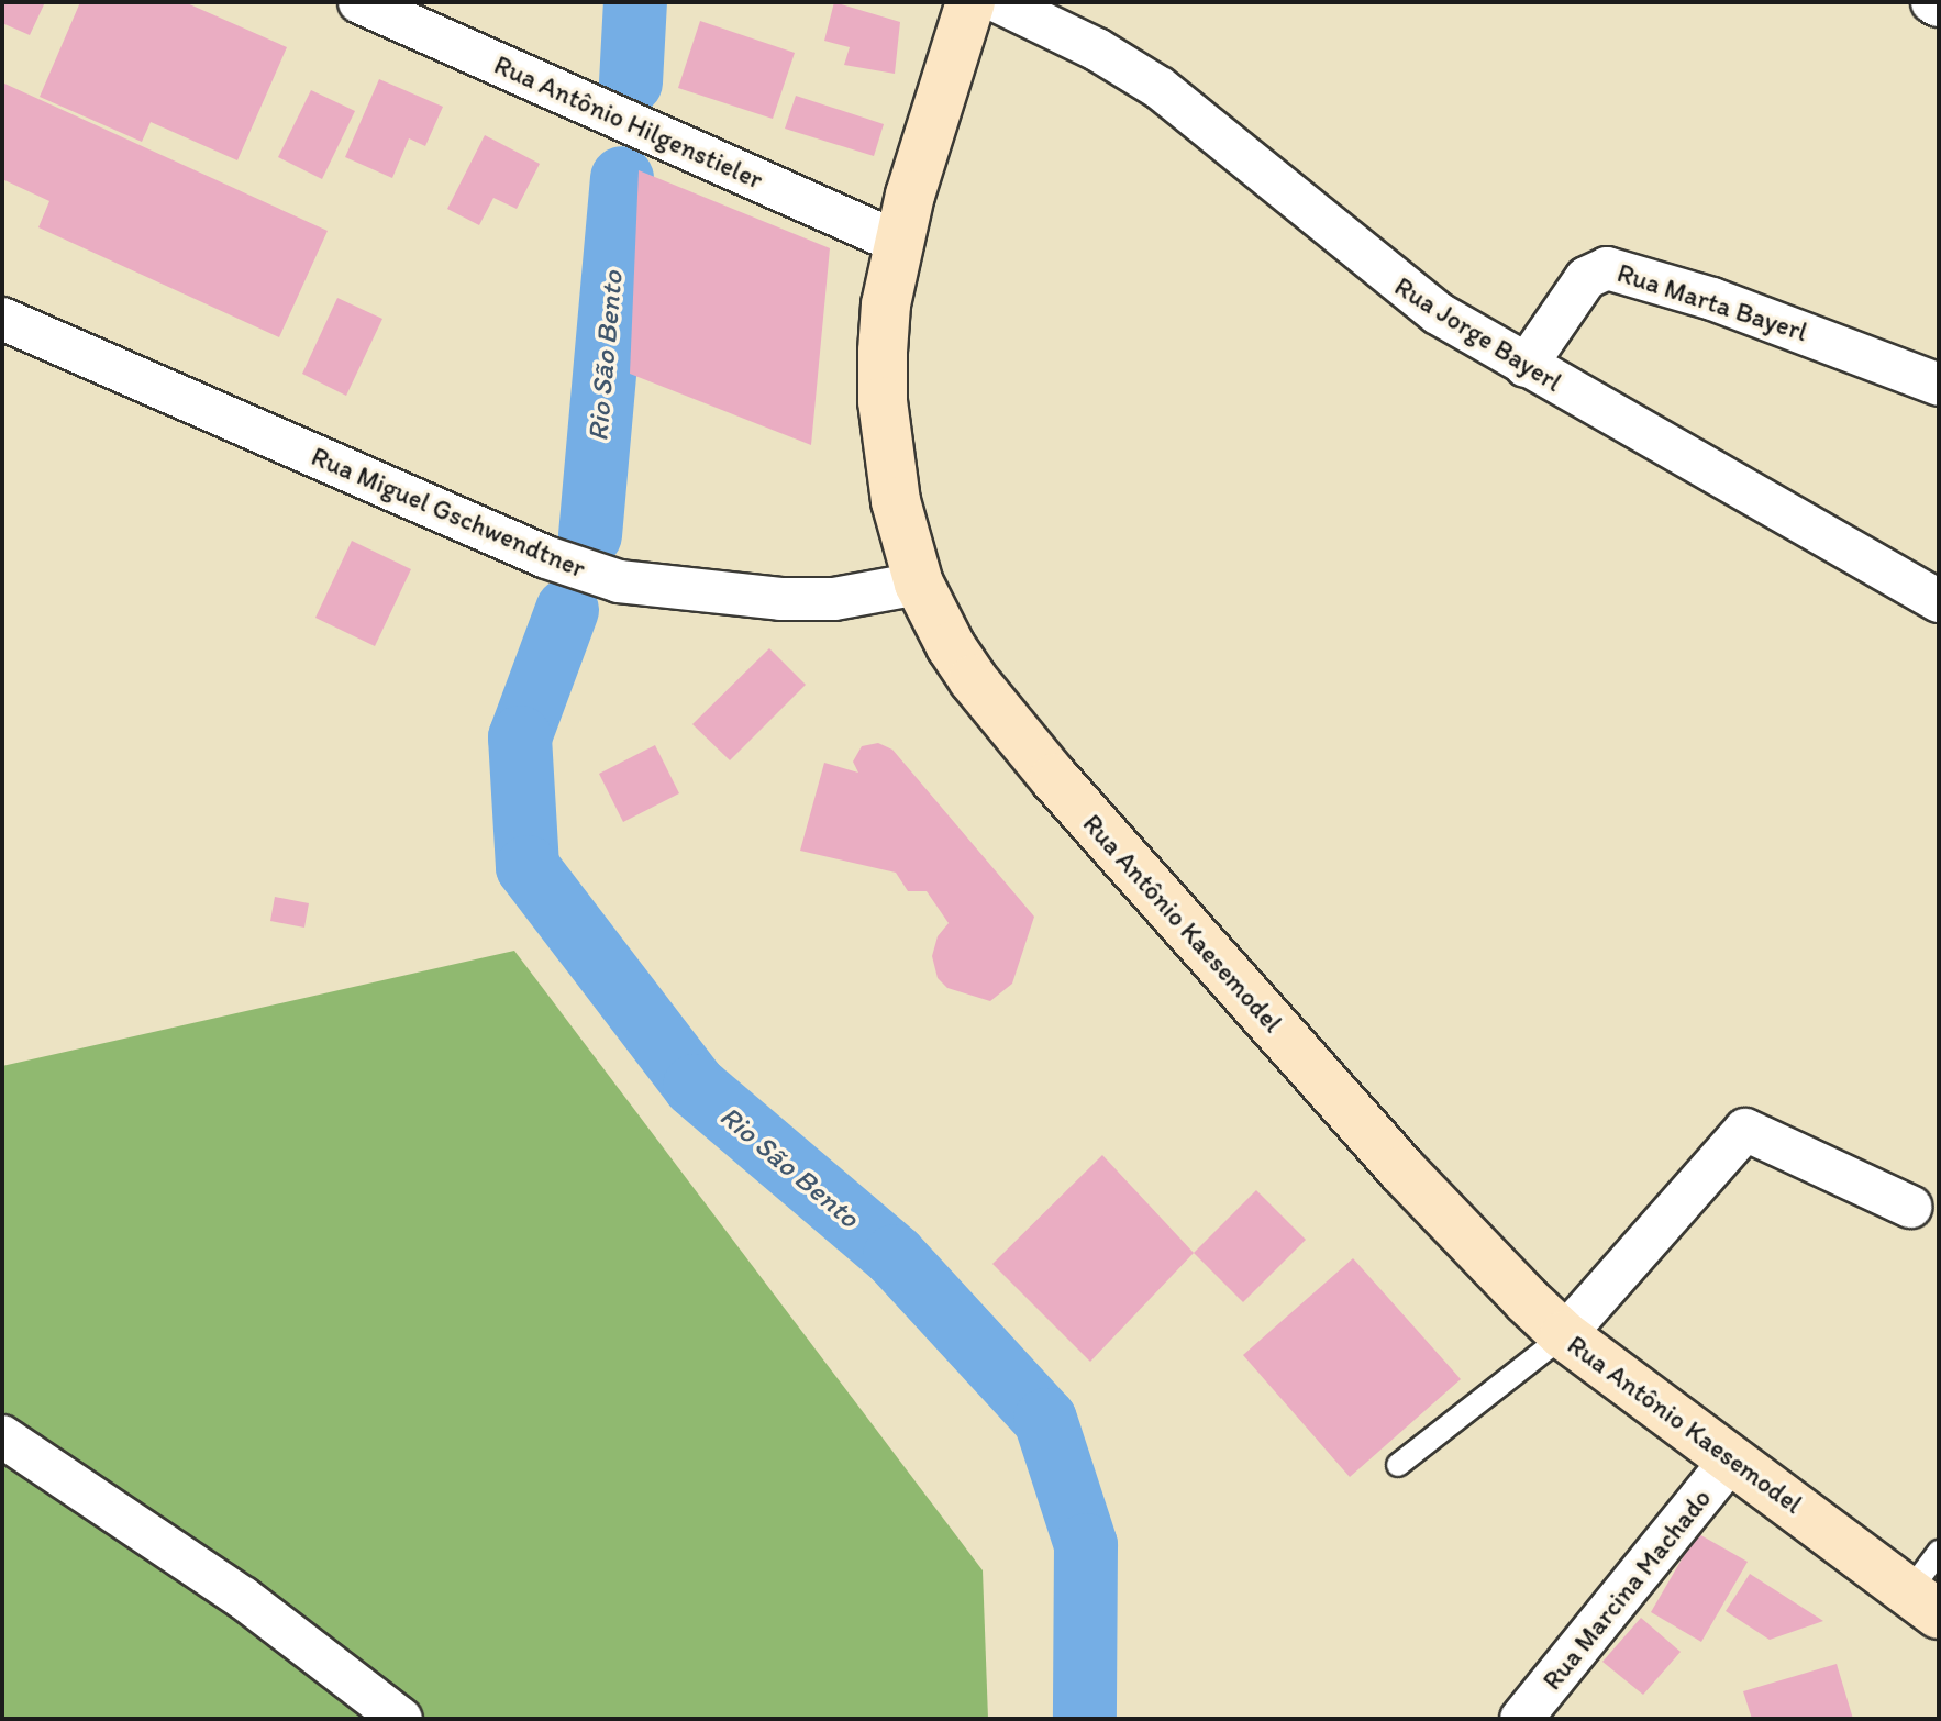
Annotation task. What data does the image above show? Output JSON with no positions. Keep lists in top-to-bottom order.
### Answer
{
  "streets": {
    "main road": ["Rua Antônio Kaesemodel"],
    "street": [
      "Rua Antônio Hilgenstieler",
      "Rua Marta Bayerl",
      "Rua Jorge Bayerl",
      "Rua Miguel Gschwendtner",
      "Rua Marcina Machado"
    ]
  },
  "crossings": [
    ["Rua Antônio Hilgenstieler", "Rua Antônio Kaesemodel"],
    ["Rua Marta Bayerl", "Rua Jorge Bayerl"],
    ["Rua Miguel Gschwendtner", "Rua Antônio Kaesemodel"],
    ["Rua Antônio Kaesemodel", "Rua Marcina Machado"]
  ],
  "water": ["Rio São Bento"]
}
